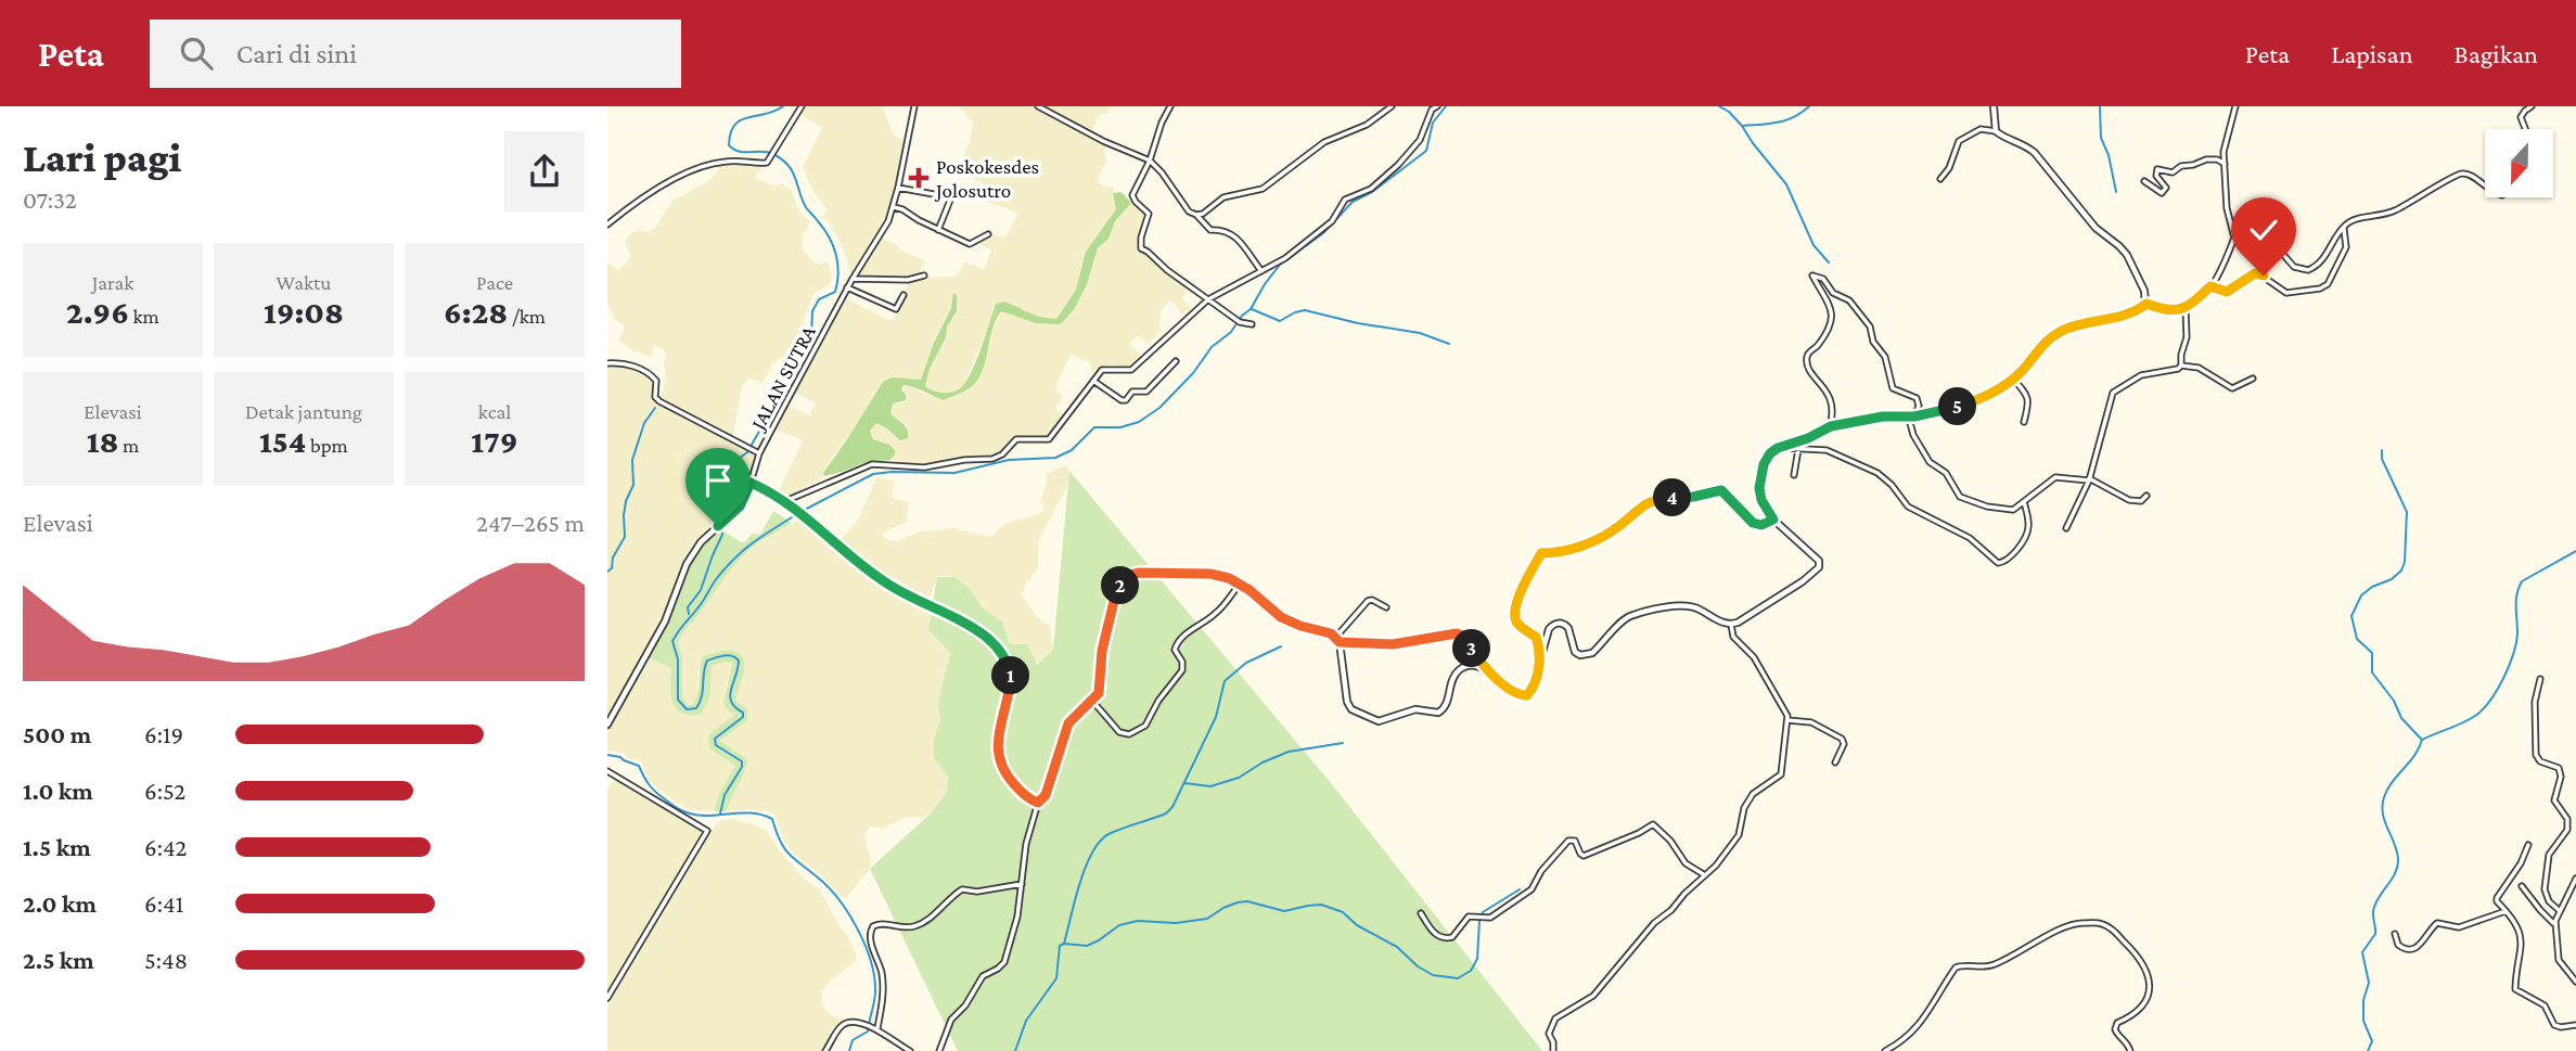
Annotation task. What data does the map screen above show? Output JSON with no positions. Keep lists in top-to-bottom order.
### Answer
{
  "streets": {
    "street": ["JALAN SUTRA"]
  },
  "places": {
    "health": ["Poskokesdes Jolosutro"]
  },
  "north": "bottom",
  "page": {
    "header": "Peta",
    "search": "Cari di sini",
    "nav": ["Peta", "Lapisan", "Bagikan"],
    "heading": ["Lari pagi", "07:32"],
    "stats": [
      ["Jarak", "2.96 km"],
      ["Waktu", "19:08"],
      ["Pace", "6:28 /km"],
      ["Elevasi", "18 m"],
      ["Detak jantung", "154 bpm"],
      ["kcal", "179"]
    ],
    "pins": [
      "5",
      "4",
      "2",
      "3",
      "1"
    ],
    "chart": ["Elevasi", "247–265 m"],
    "list": [
      {
        "name": "500 m",
        "note": "6:19"
      },
      {
        "name": "1.0 km",
        "note": "6:52"
      },
      {
        "name": "1.5 km",
        "note": "6:42"
      },
      {
        "name": "2.0 km",
        "note": "6:41"
      },
      {
        "name": "2.5 km",
        "note": "5:48"
      }
    ]
  }
}
